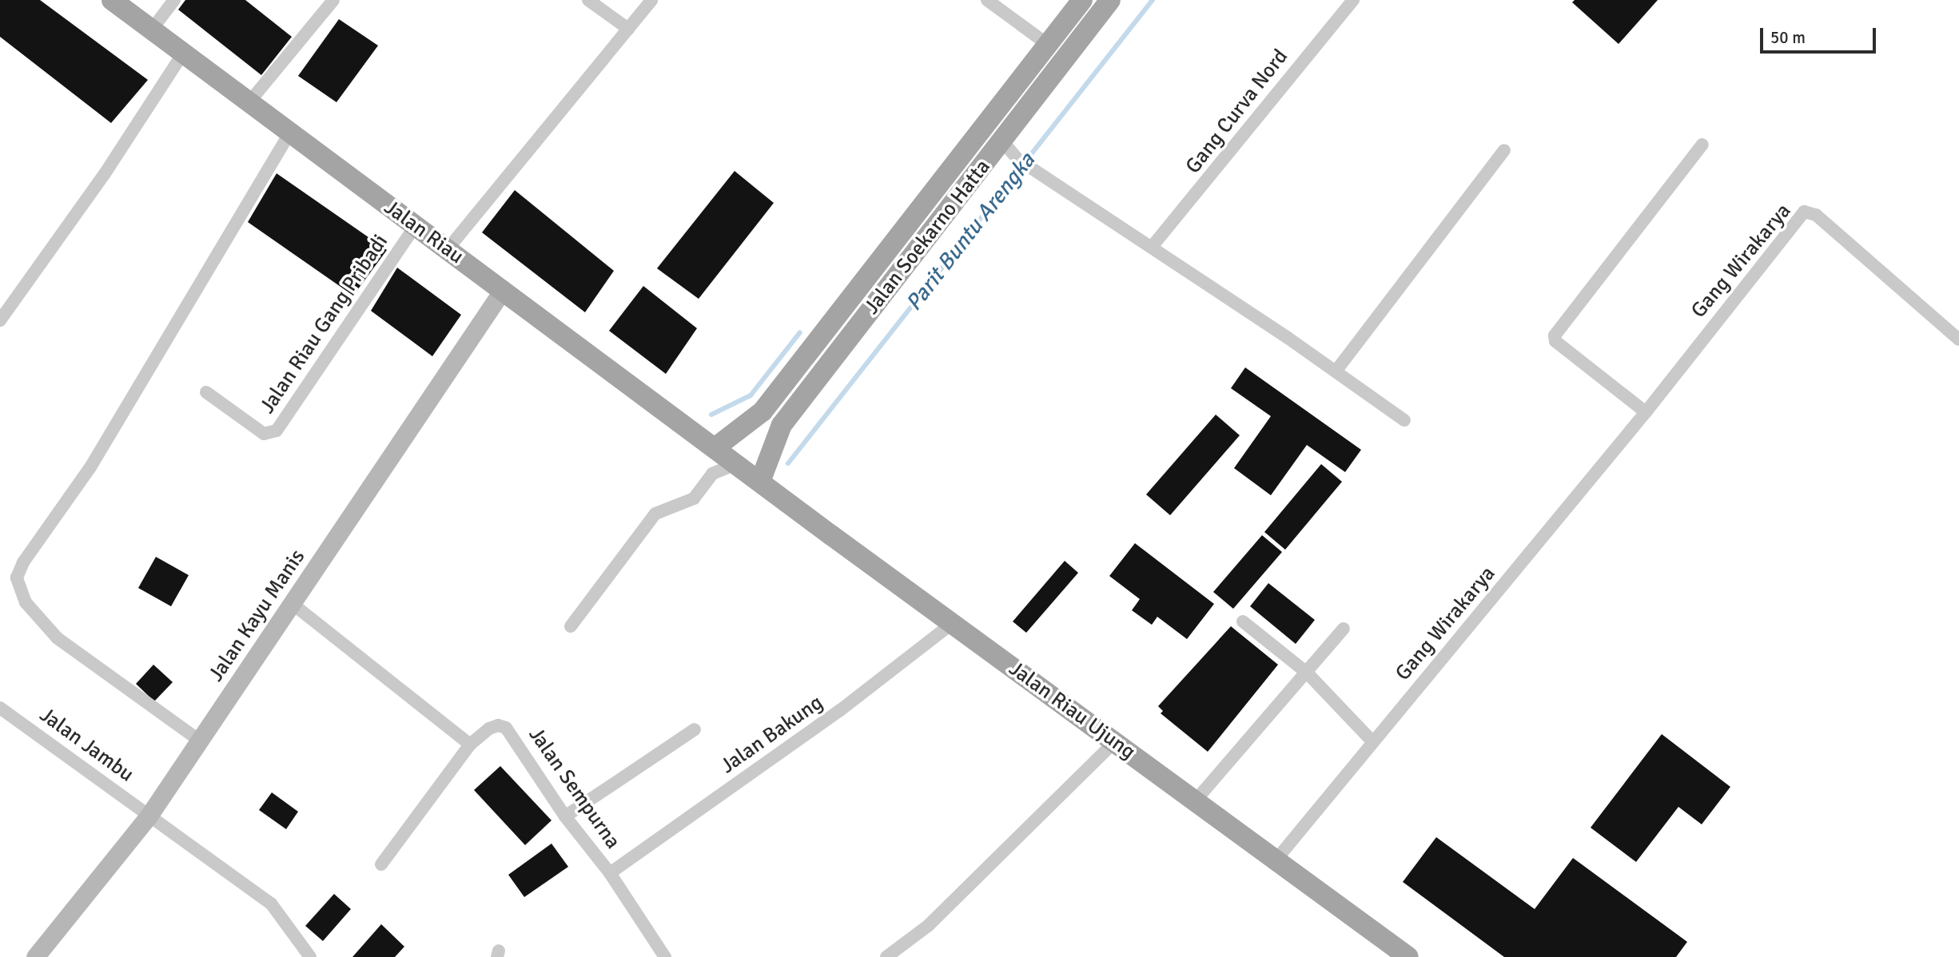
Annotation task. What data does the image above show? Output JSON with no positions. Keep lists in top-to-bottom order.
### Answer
{
  "streets": {
    "main road": ["Jalan Riau", "Jalan Soekarno Hatta", "Jalan Riau Ujung"],
    "street": [
      "Gang Curva Nord",
      "Gang Wirakarya",
      "Jalan Riau Gang Pribadi",
      "Jalan Kayu Manis",
      "Jalan Bakung",
      "Jalan Jambu",
      "Jalan Sempurna"
    ]
  },
  "crossings": [
    ["Jalan Riau", "Jalan Soekarno Hatta"],
    ["Jalan Riau", "Jalan Riau Gang Pribadi"],
    ["Jalan Riau", "Jalan Kayu Manis"],
    ["Jalan Riau", "Jalan Riau Ujung"],
    ["Jalan Soekarno Hatta", "Jalan Riau Ujung"],
    ["Gang Wirakarya", "Jalan Riau Ujung"],
    ["Jalan Kayu Manis", "Jalan Jambu"],
    ["Jalan Riau Ujung", "Jalan Bakung"],
    ["Jalan Bakung", "Jalan Sempurna"]
  ],
  "water": ["Parit Buntu Arengka"],
  "scale_bar": "50 m"
}
